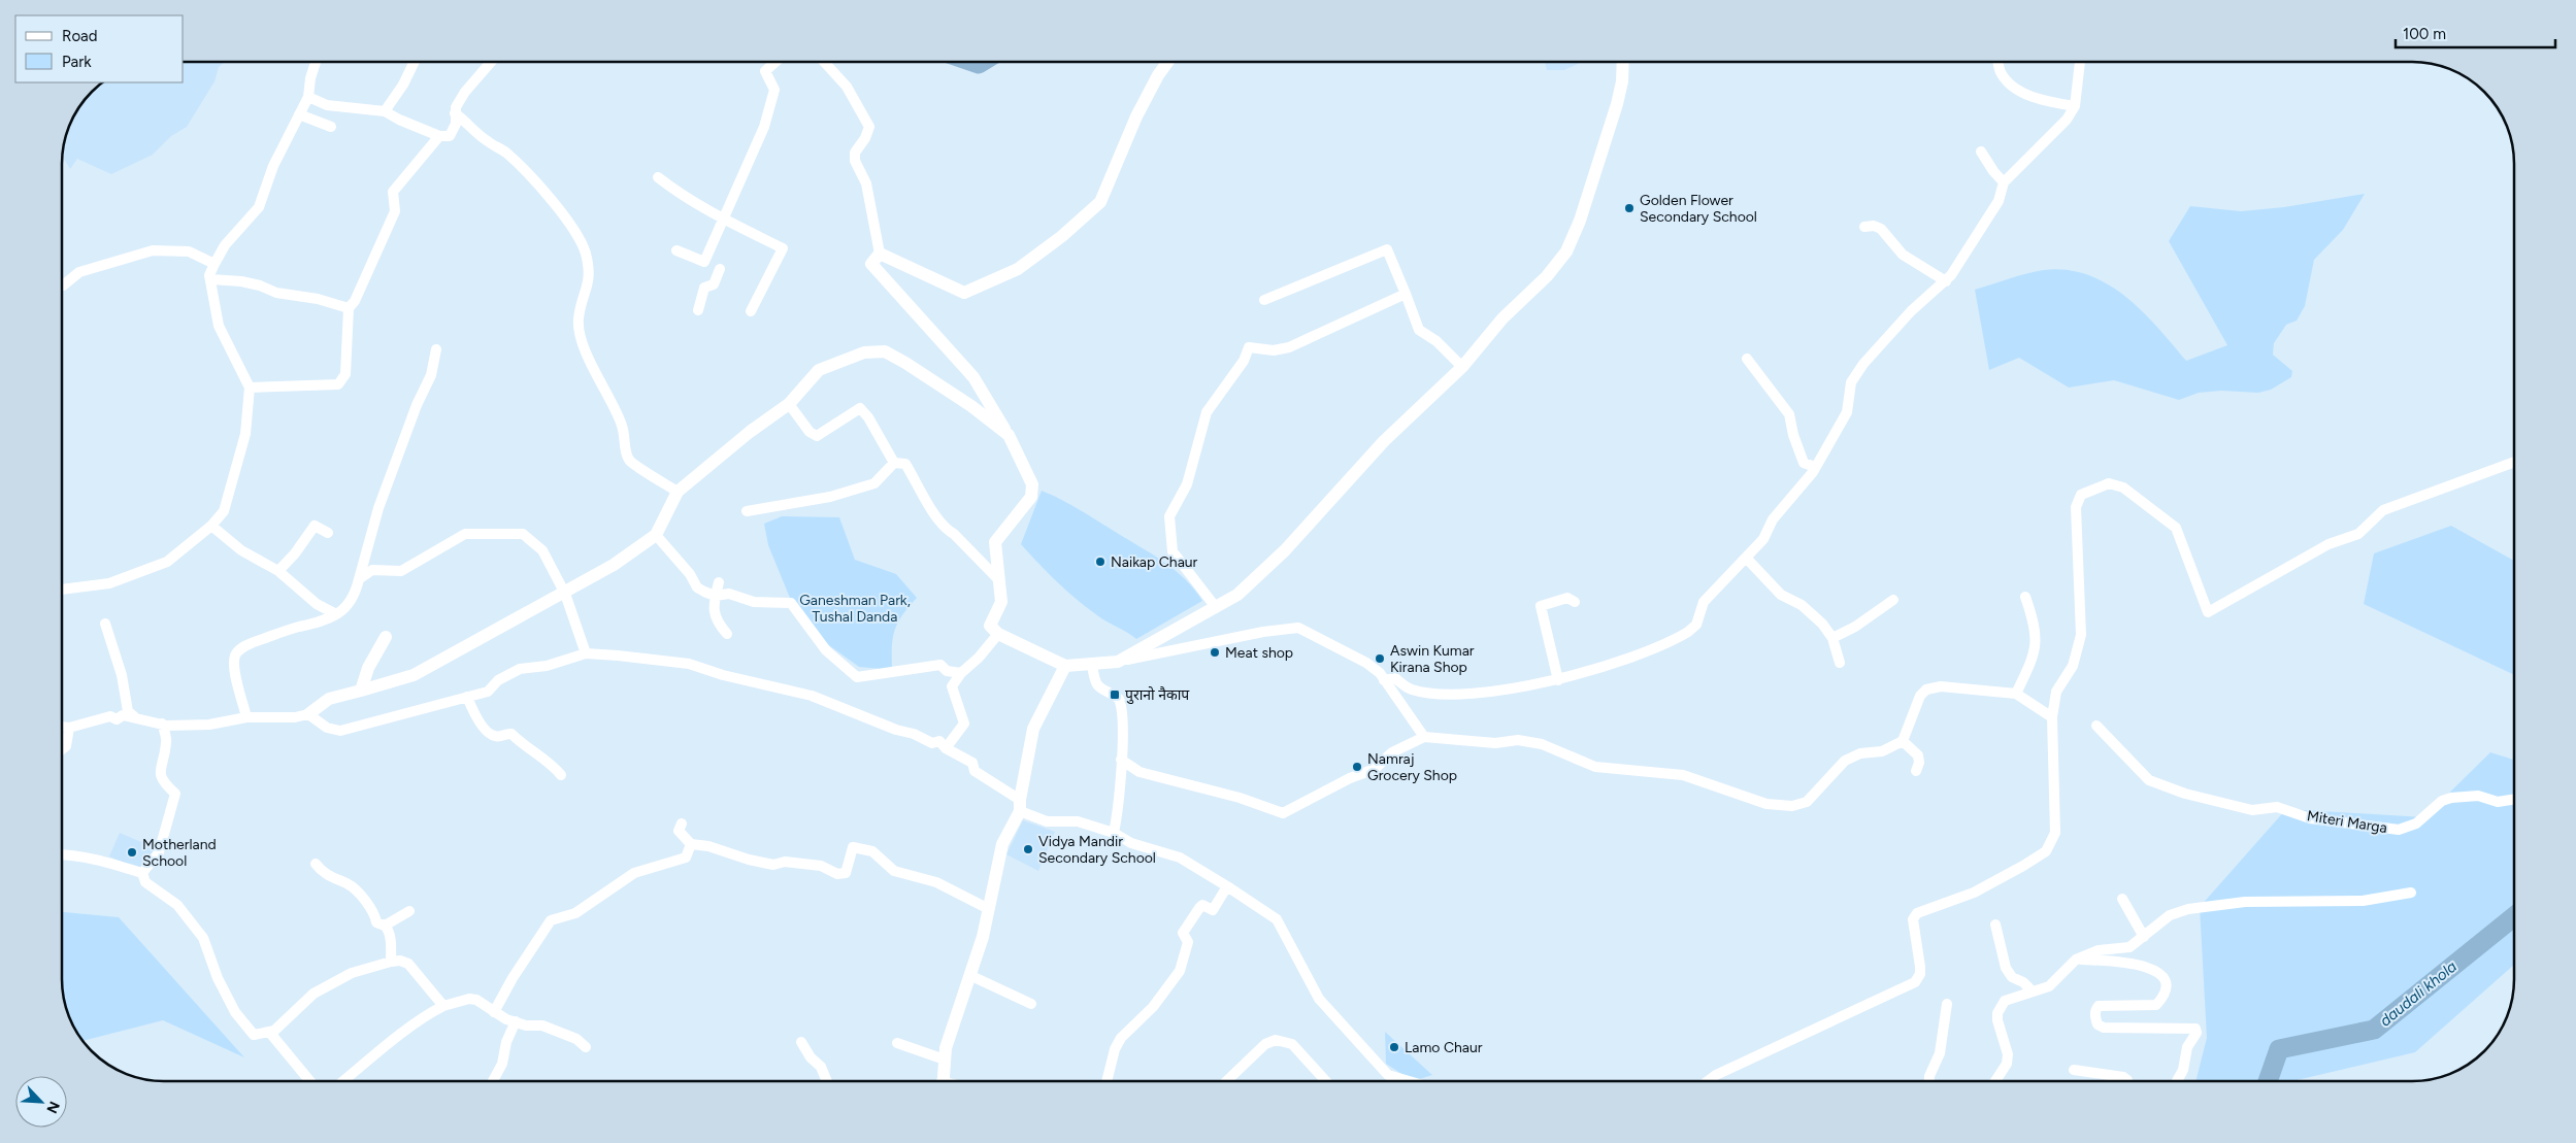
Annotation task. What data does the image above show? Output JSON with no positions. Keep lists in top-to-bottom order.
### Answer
{
  "streets": {
    "street": ["Miteri Marga"]
  },
  "water": ["daudali khola"],
  "parks": ["Ganeshman Park, Tushal Danda"],
  "places": {
    "other": [
      "Golden Flower Secondary School",
      "Naikap Chaur",
      "Meat shop",
      "Aswin Kumar Kirana Shop",
      "Namraj Grocery Shop",
      "Vidya Mandir Secondary School",
      "Motherland School",
      "Lamo Chaur"
    ],
    "transit": ["पुरानो नैकाप"]
  },
  "legend": ["Road", "Park"],
  "scale_bar": "100 m",
  "north": "bottom right"
}
